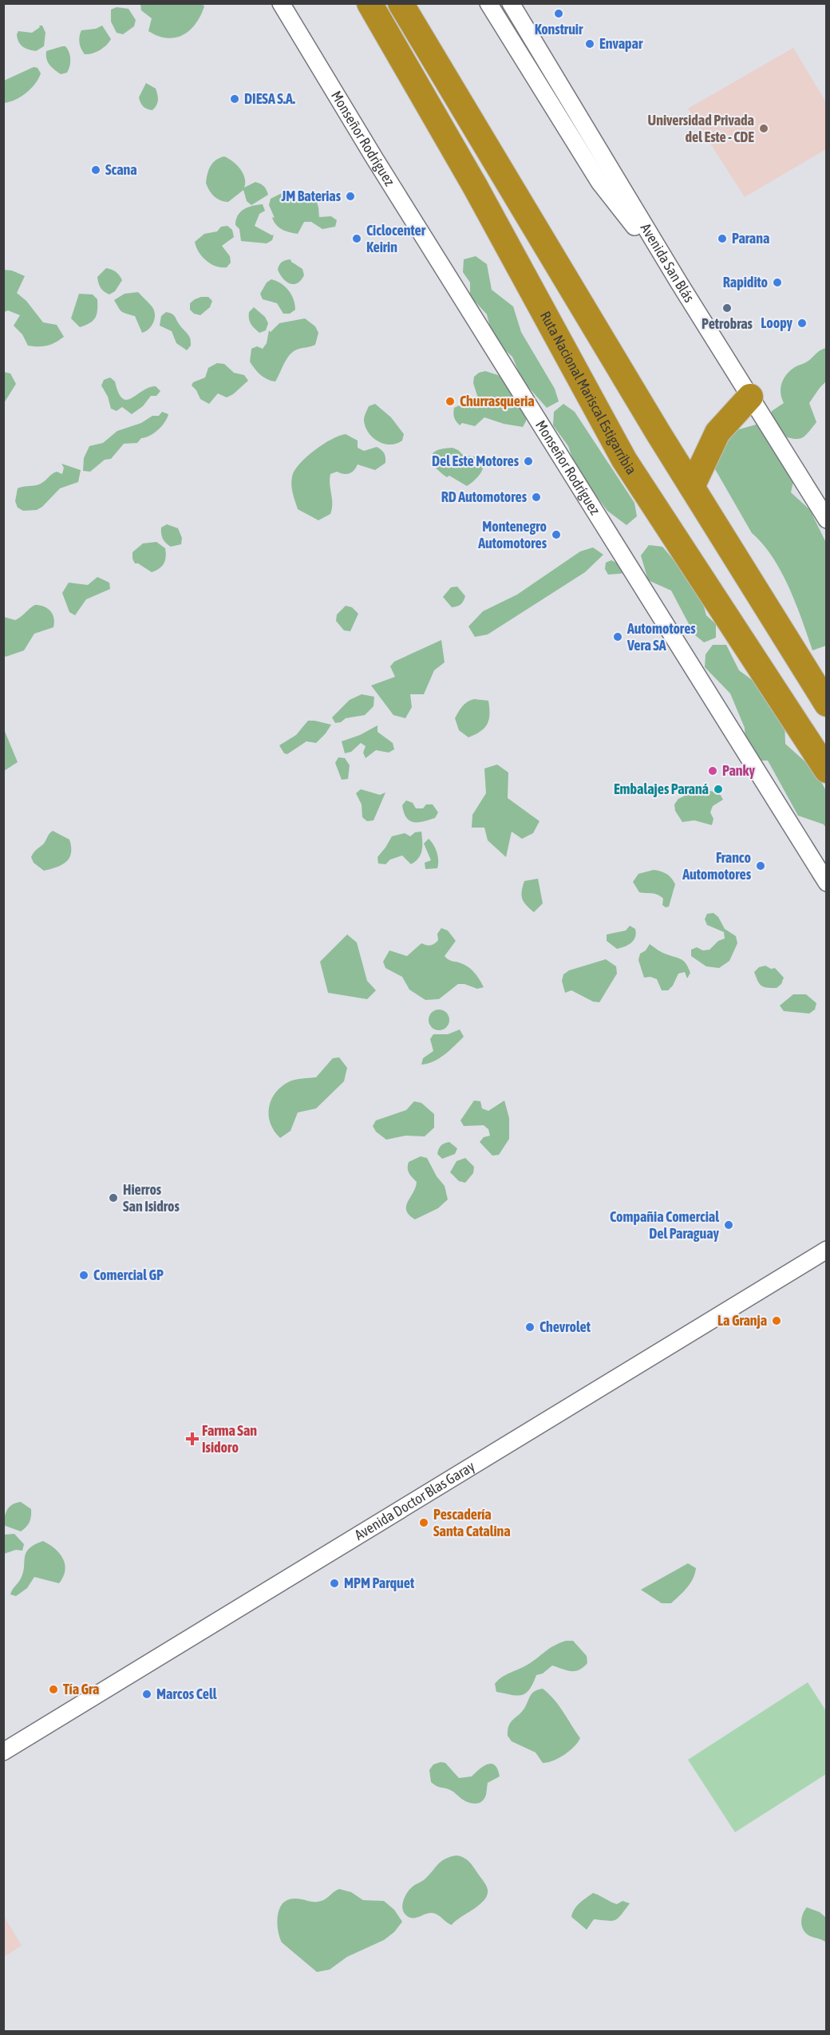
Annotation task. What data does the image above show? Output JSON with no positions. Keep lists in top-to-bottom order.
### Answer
{
  "streets": {
    "highway": ["Ruta Nacional Mariscal Estigarribia"],
    "street": ["Monseñor Rodríguez", "Avenida San Blás", "Avenida Doctor Blas Garay"]
  },
  "places": {
    "other": [
      "Konstruir",
      "Envapar",
      "DIESA S.A.",
      "Universidad Privada del Este - CDE",
      "Scana",
      "JM Baterias",
      "Ciclocenter Keirin",
      "Parana",
      "Rapidito",
      "Petrobras",
      "Loopy",
      "Churrasqueria",
      "Del Este Motores",
      "RD Automotores",
      "Montenegro Automotores",
      "Automotores Vera SA",
      "Panky",
      "Embalajes Paraná",
      "Franco Automotores",
      "Hierros San Isidros",
      "Compañia Comercial Del Paraguay",
      "Comercial GP",
      "La Granja",
      "Chevrolet",
      "Pescadería Santa Catalina",
      "MPM Parquet",
      "Tía Gra",
      "Marcos Cell"
    ],
    "health": ["Farma San Isidoro"]
  }
}
